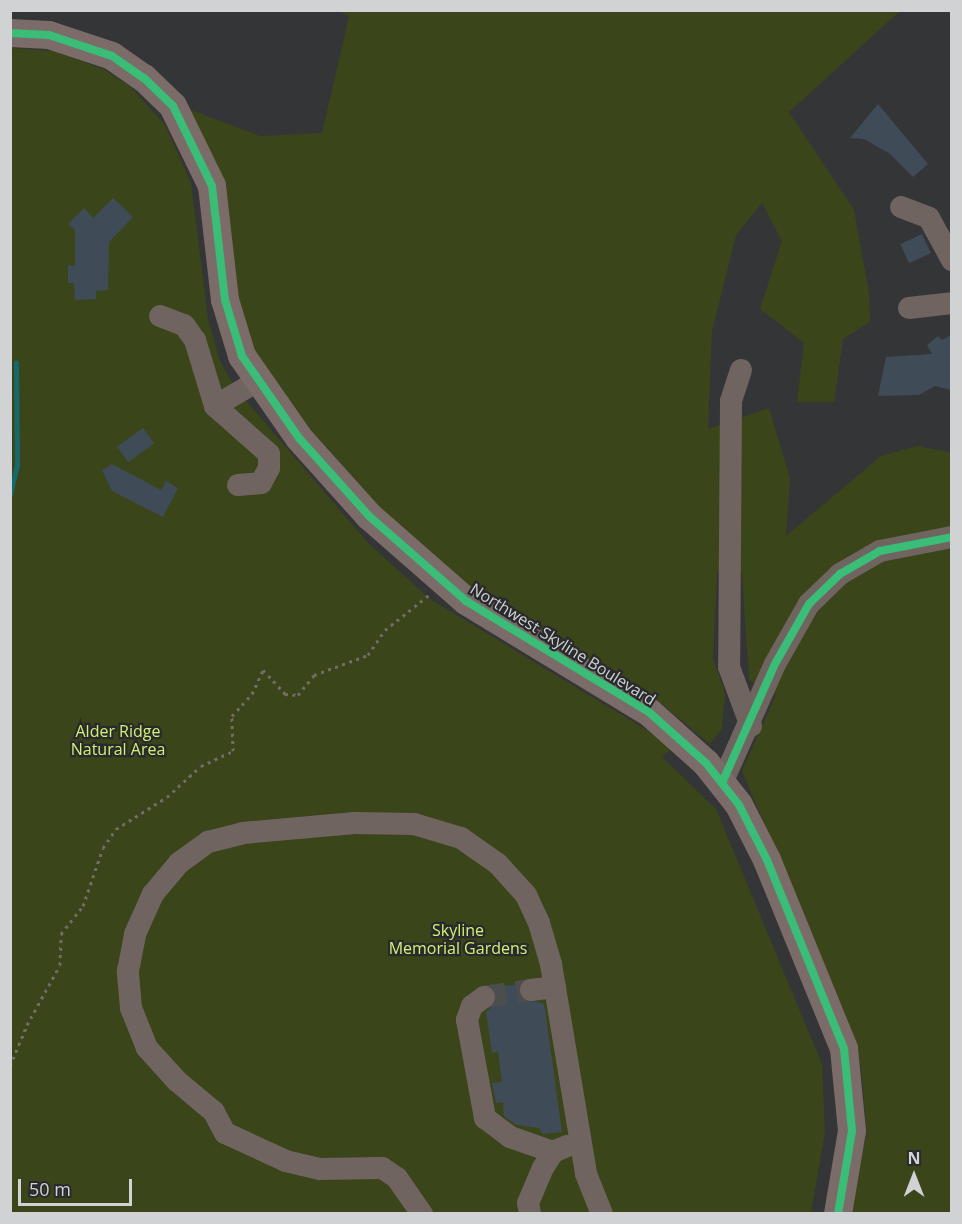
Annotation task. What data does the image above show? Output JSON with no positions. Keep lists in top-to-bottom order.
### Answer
{
  "streets": {
    "main road": ["Northwest Skyline Boulevard"]
  },
  "parks": ["Alder Ridge Natural Area", "Skyline Memorial Gardens"],
  "scale_bar": "50 m",
  "north": "top"
}
